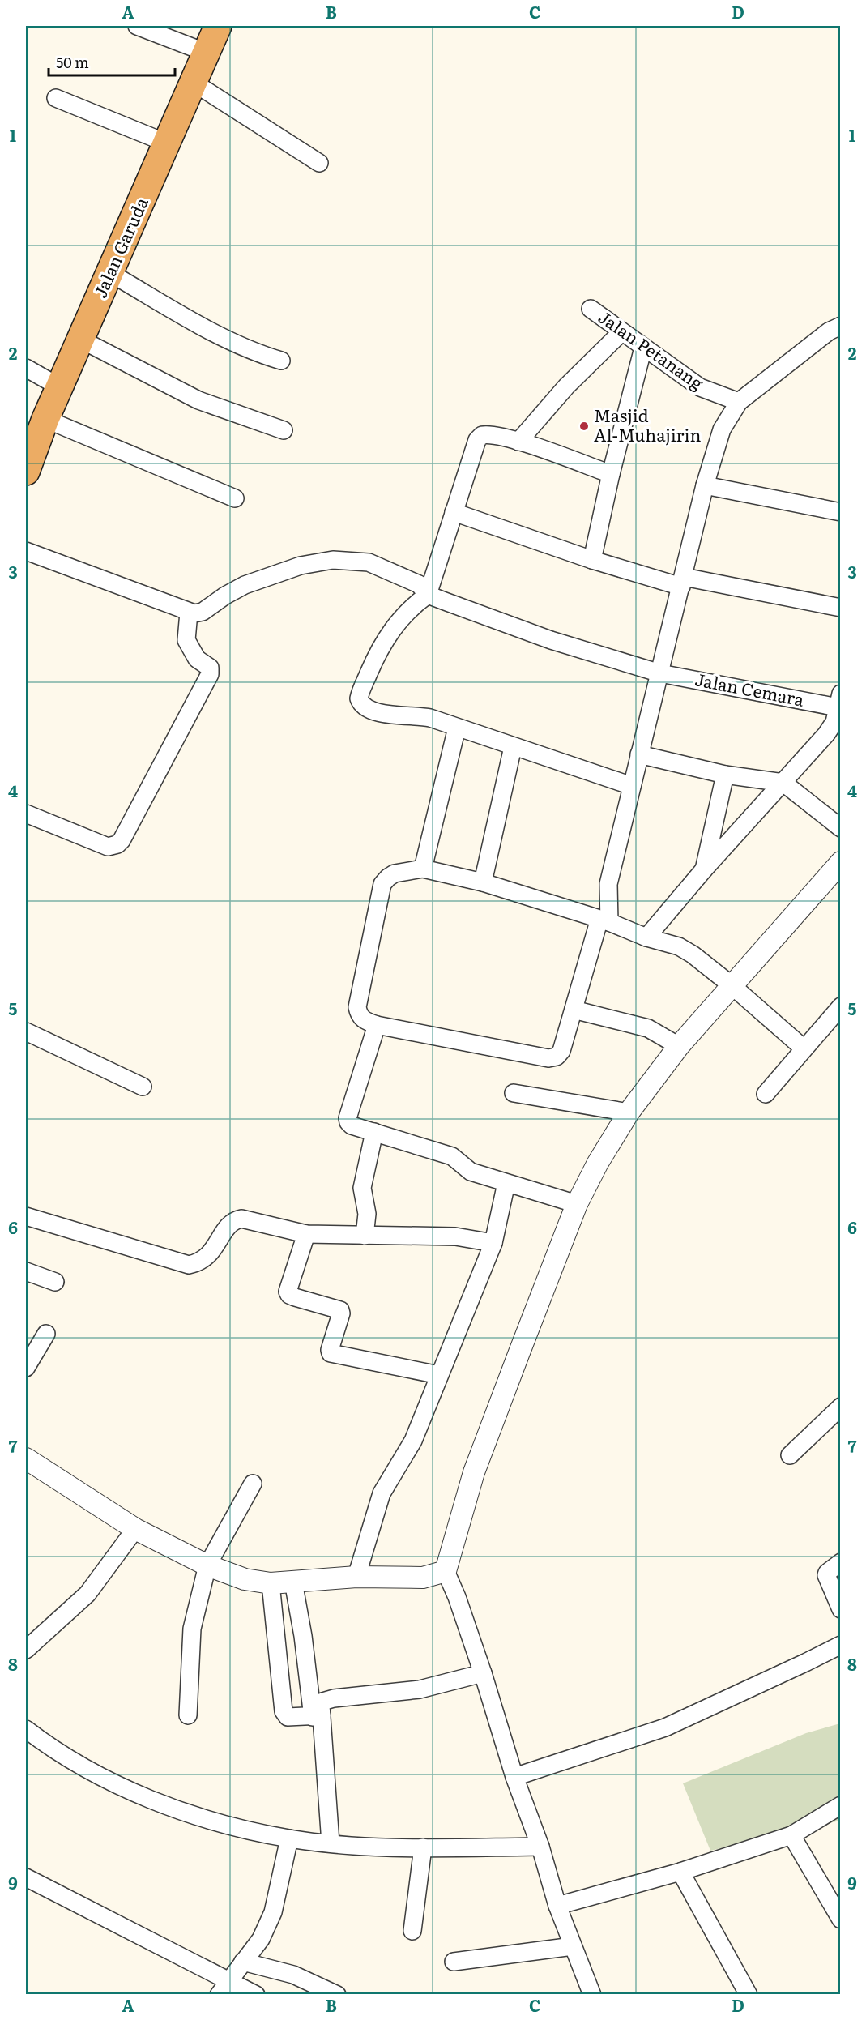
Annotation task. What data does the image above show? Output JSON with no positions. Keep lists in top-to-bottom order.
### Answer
{
  "streets": {
    "highway": ["Jalan Garuda"],
    "street": ["Jalan Petanang", "Jalan Cemara"]
  },
  "places": ["Masjid Al-Muhajirin"],
  "scale_bar": "50 m",
  "grid": {
    "columns": [
      "A",
      "B",
      "C",
      "D"
    ],
    "rows": [
      "1",
      "2",
      "3",
      "4",
      "5",
      "6",
      "7",
      "8",
      "9"
    ]
  }
}
